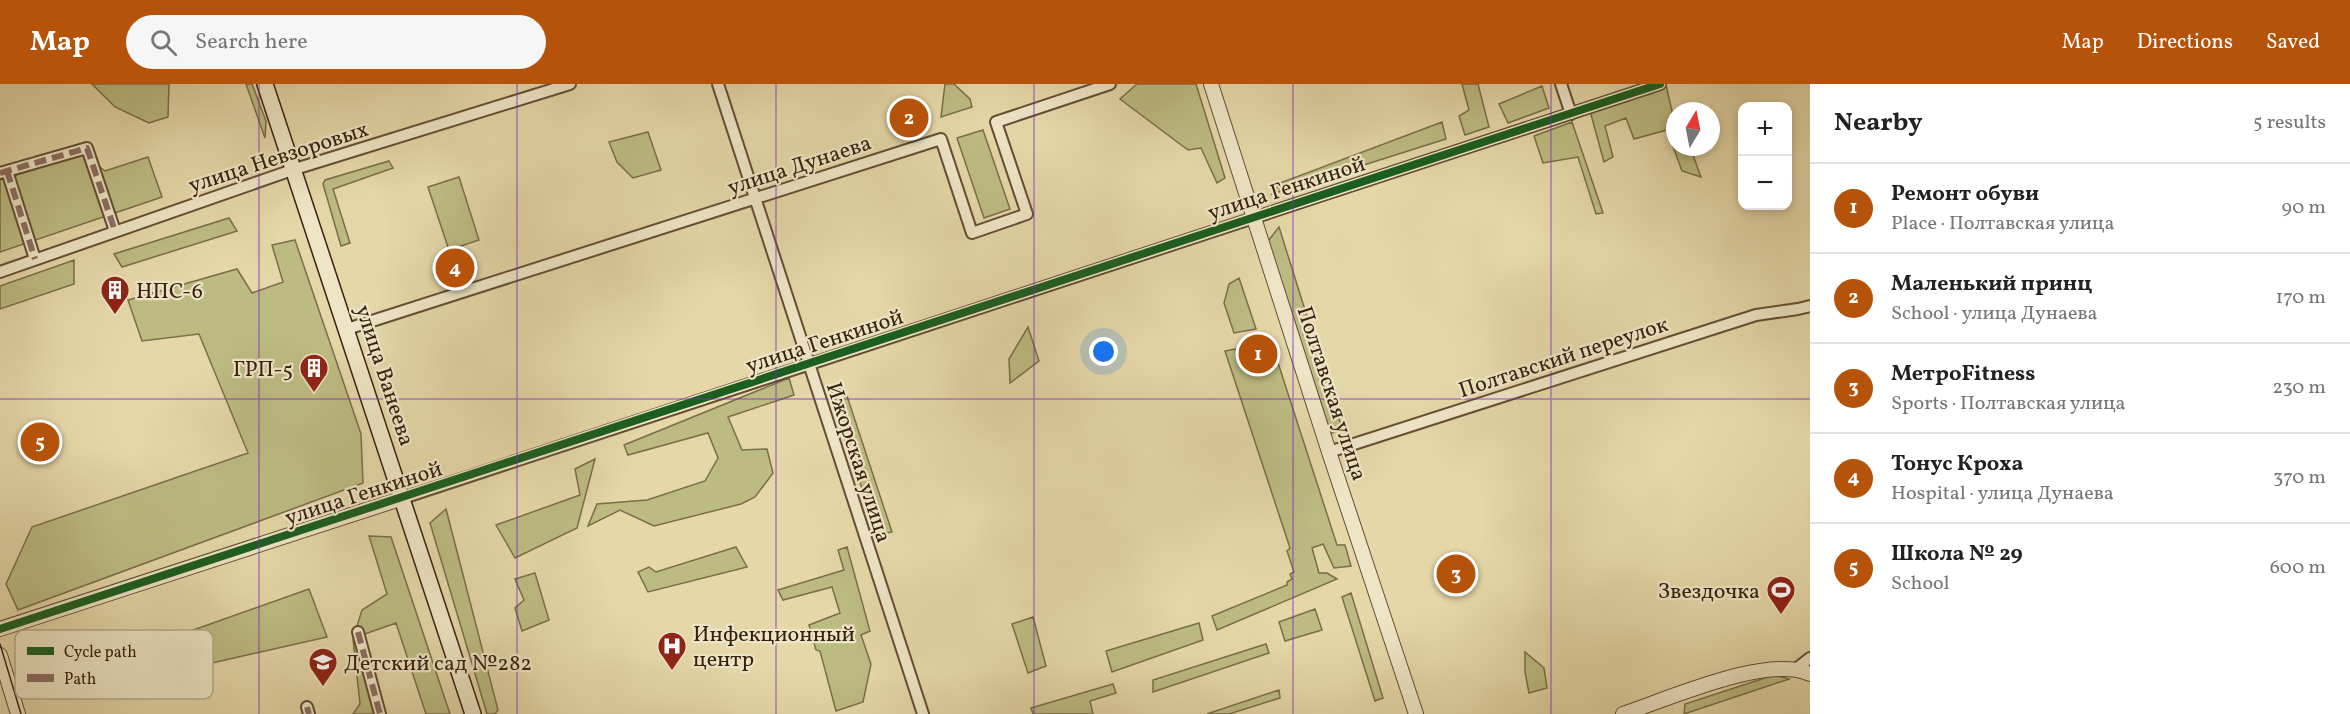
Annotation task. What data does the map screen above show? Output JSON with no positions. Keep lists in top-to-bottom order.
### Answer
{
  "streets": {
    "main road": ["улица Ванеева"],
    "street": [
      "улица Невзоровых",
      "улица Дунаева",
      "улица Генкиной",
      "Полтавский переулок",
      "Полтавская улица",
      "Ижорская улица"
    ]
  },
  "crossings": [
    ["улица Невзоровых", "улица Ванеева"],
    ["улица Дунаева", "улица Ванеева"],
    ["улица Дунаева", "Ижорская улица"],
    ["улица Генкиной", "улица Ванеева"],
    ["улица Генкиной", "Полтавская улица"],
    ["улица Генкиной", "Ижорская улица"],
    ["Полтавский переулок", "Полтавская улица"]
  ],
  "places": {
    "building": ["НПС-6", "ГРП-5"],
    "sports": ["Звездочка"],
    "hospital": ["Инфекционный центр"],
    "school or university": ["Детский сад №282"]
  },
  "legend": ["Cycle path", "Path"],
  "north": "top",
  "page": {
    "header": "Map",
    "search": "Search here",
    "nav": ["Map", "Directions", "Saved"],
    "heading": ["Nearby", "5 results"],
    "pins": [
      "2",
      "4",
      "1",
      "5",
      "3"
    ],
    "map_buttons": ["+", "−"],
    "list": [
      {
        "mark": "1",
        "name": "Ремонт обуви",
        "note": "Place · Полтавская улица",
        "value": "90 m"
      },
      {
        "mark": "2",
        "name": "Маленький принц",
        "note": "School · улица Дунаева",
        "value": "170 m"
      },
      {
        "mark": "3",
        "name": "МетроFitness",
        "note": "Sports · Полтавская улица",
        "value": "230 m"
      },
      {
        "mark": "4",
        "name": "Тонус Кроха",
        "note": "Hospital · улица Дунаева",
        "value": "370 m"
      },
      {
        "mark": "5",
        "name": "Школа № 29",
        "note": "School",
        "value": "600 m"
      }
    ]
  }
}
